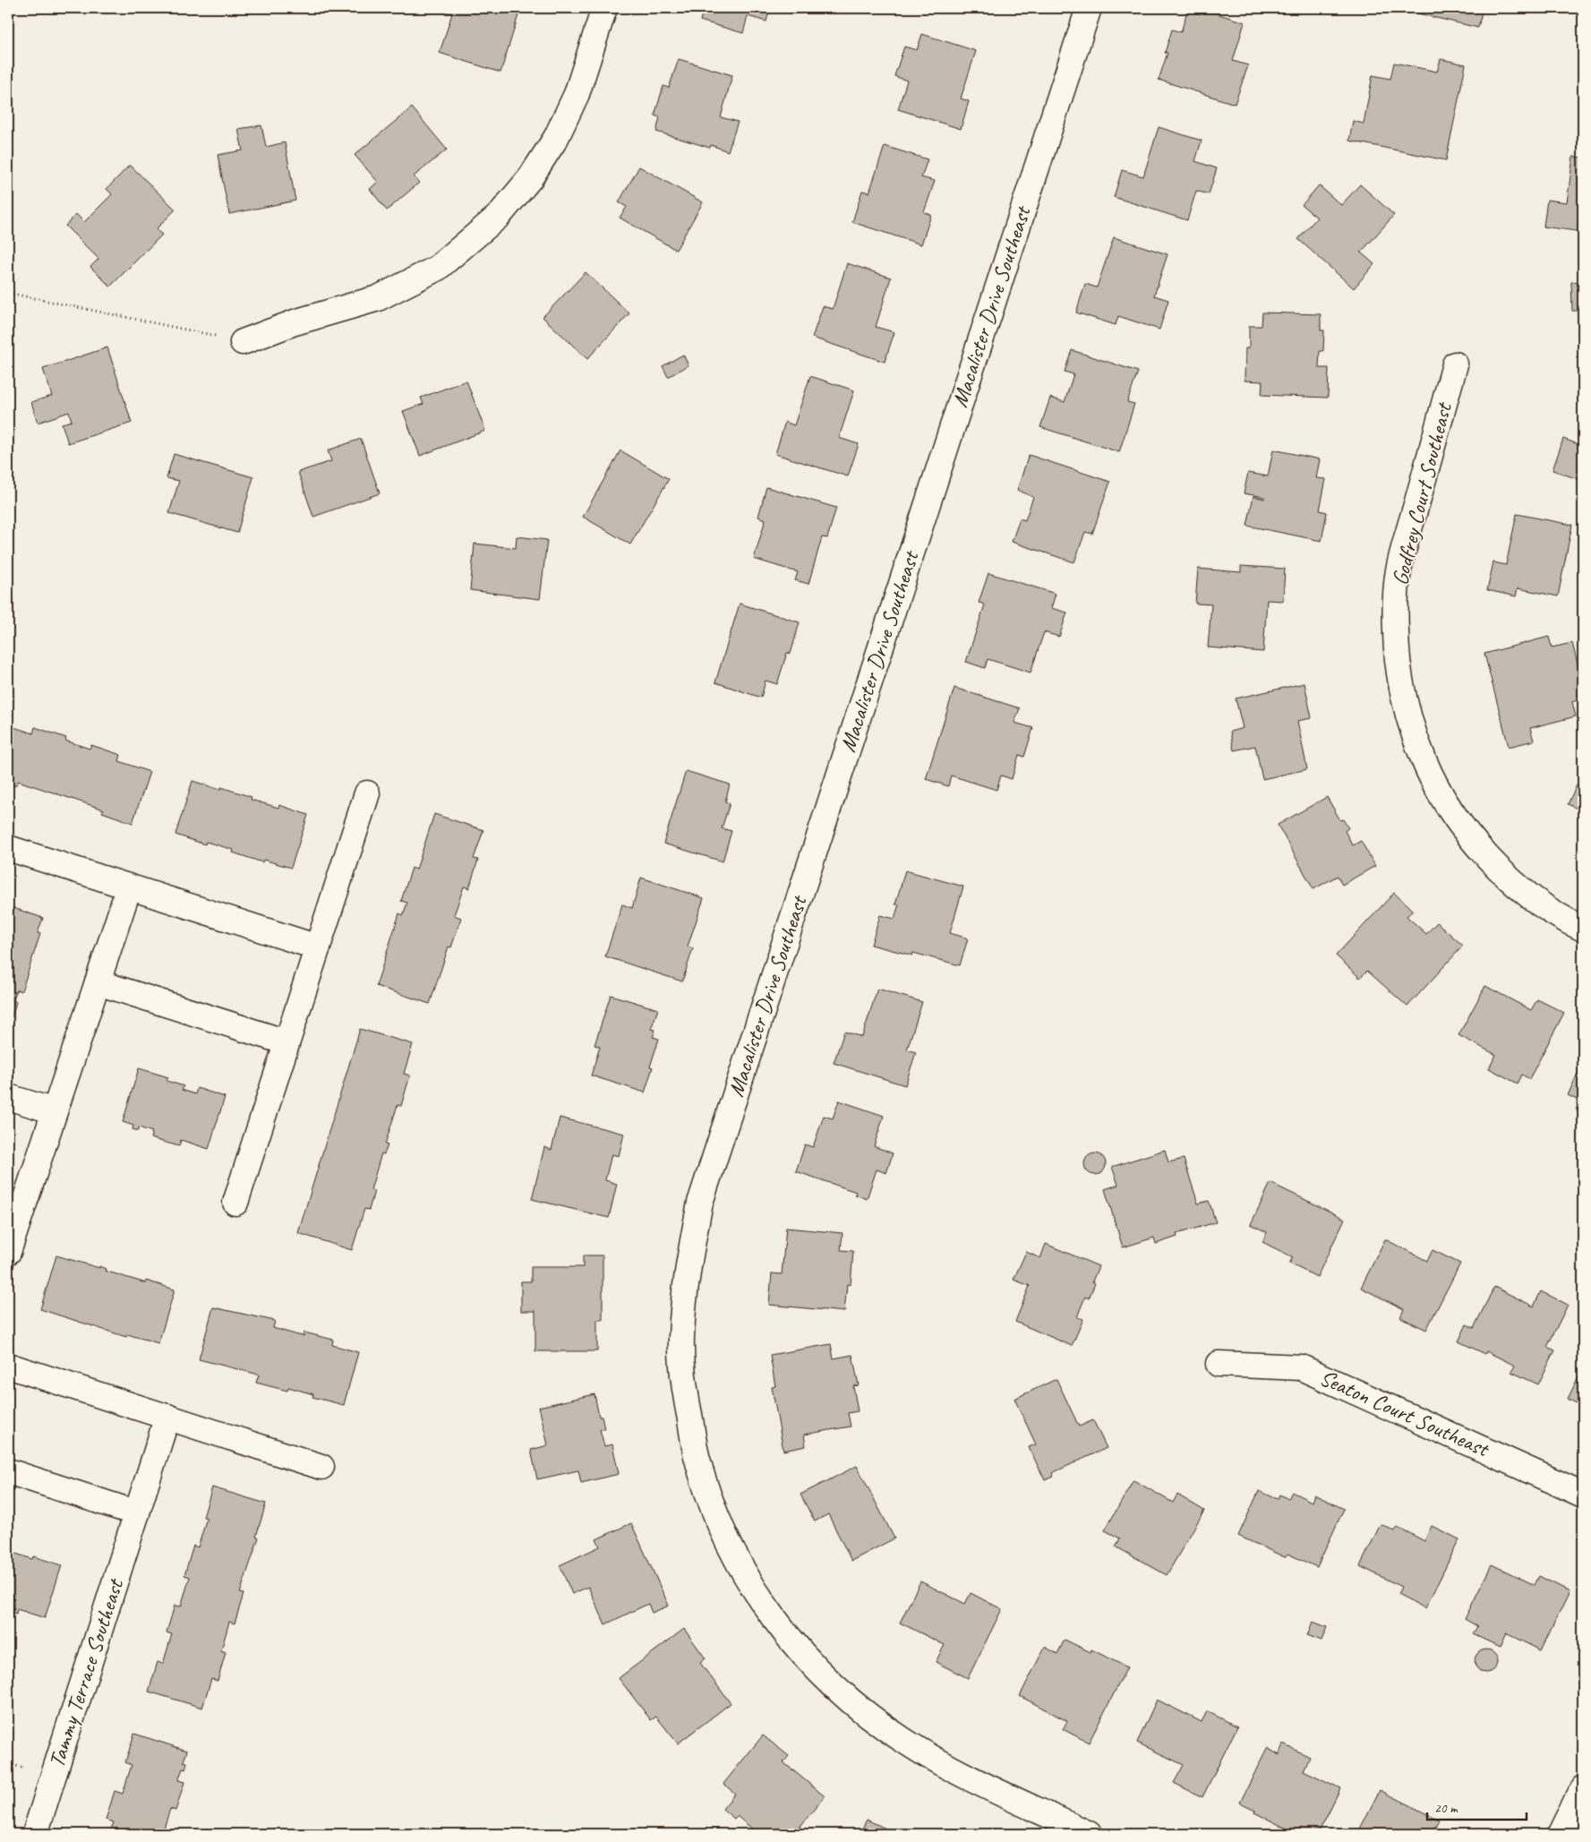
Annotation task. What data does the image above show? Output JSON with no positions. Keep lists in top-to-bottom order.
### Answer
{
  "streets": {
    "street": [
      "Macalister Drive Southeast",
      "Godfrey Court Southeast",
      "Seaton Court Southeast",
      "Tammy Terrace Southeast"
    ]
  },
  "scale_bar": "20 m"
}
